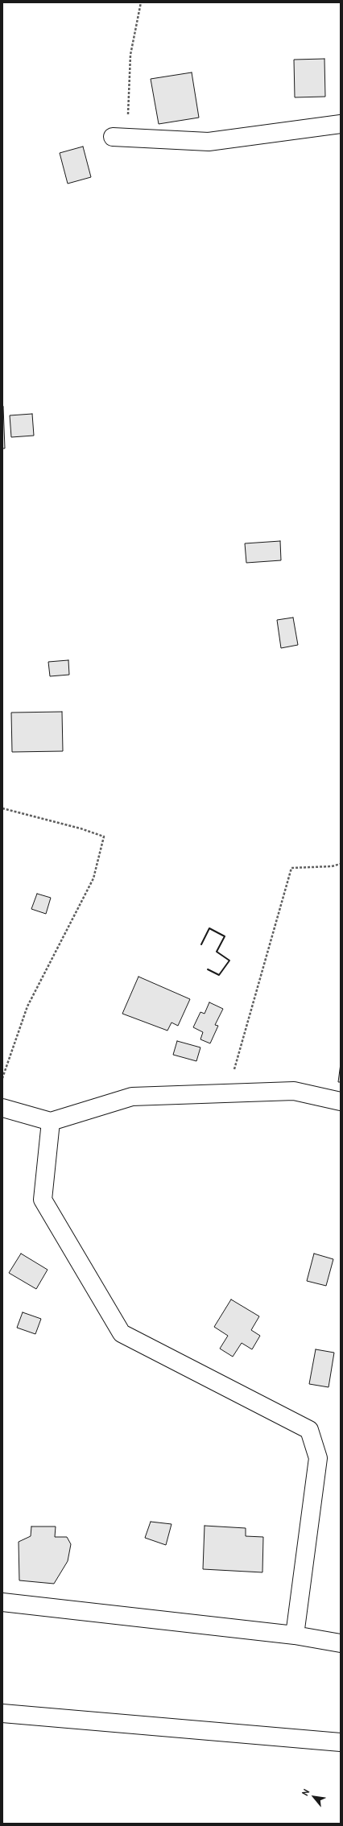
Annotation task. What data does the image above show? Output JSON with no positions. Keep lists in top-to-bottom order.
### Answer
{
  "north": "top left"
}
